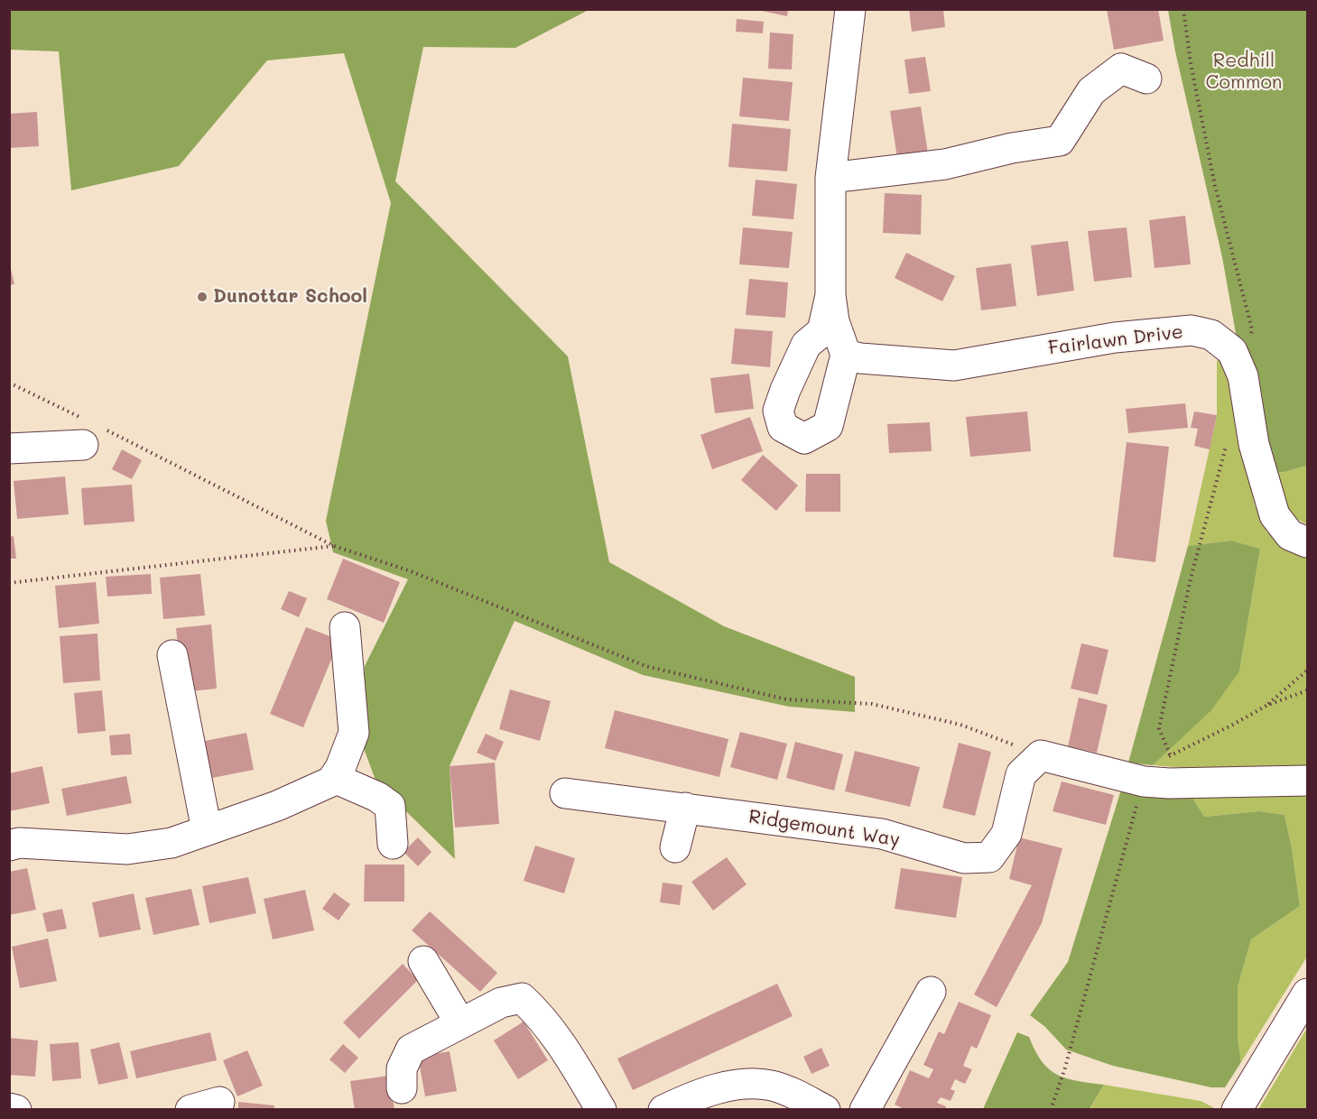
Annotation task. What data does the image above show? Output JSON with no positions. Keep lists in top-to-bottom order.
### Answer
{
  "streets": {
    "street": ["Fairlawn Drive", "Ridgemount Way"]
  },
  "parks": ["Redhill Common"],
  "places": ["Dunottar School"]
}
